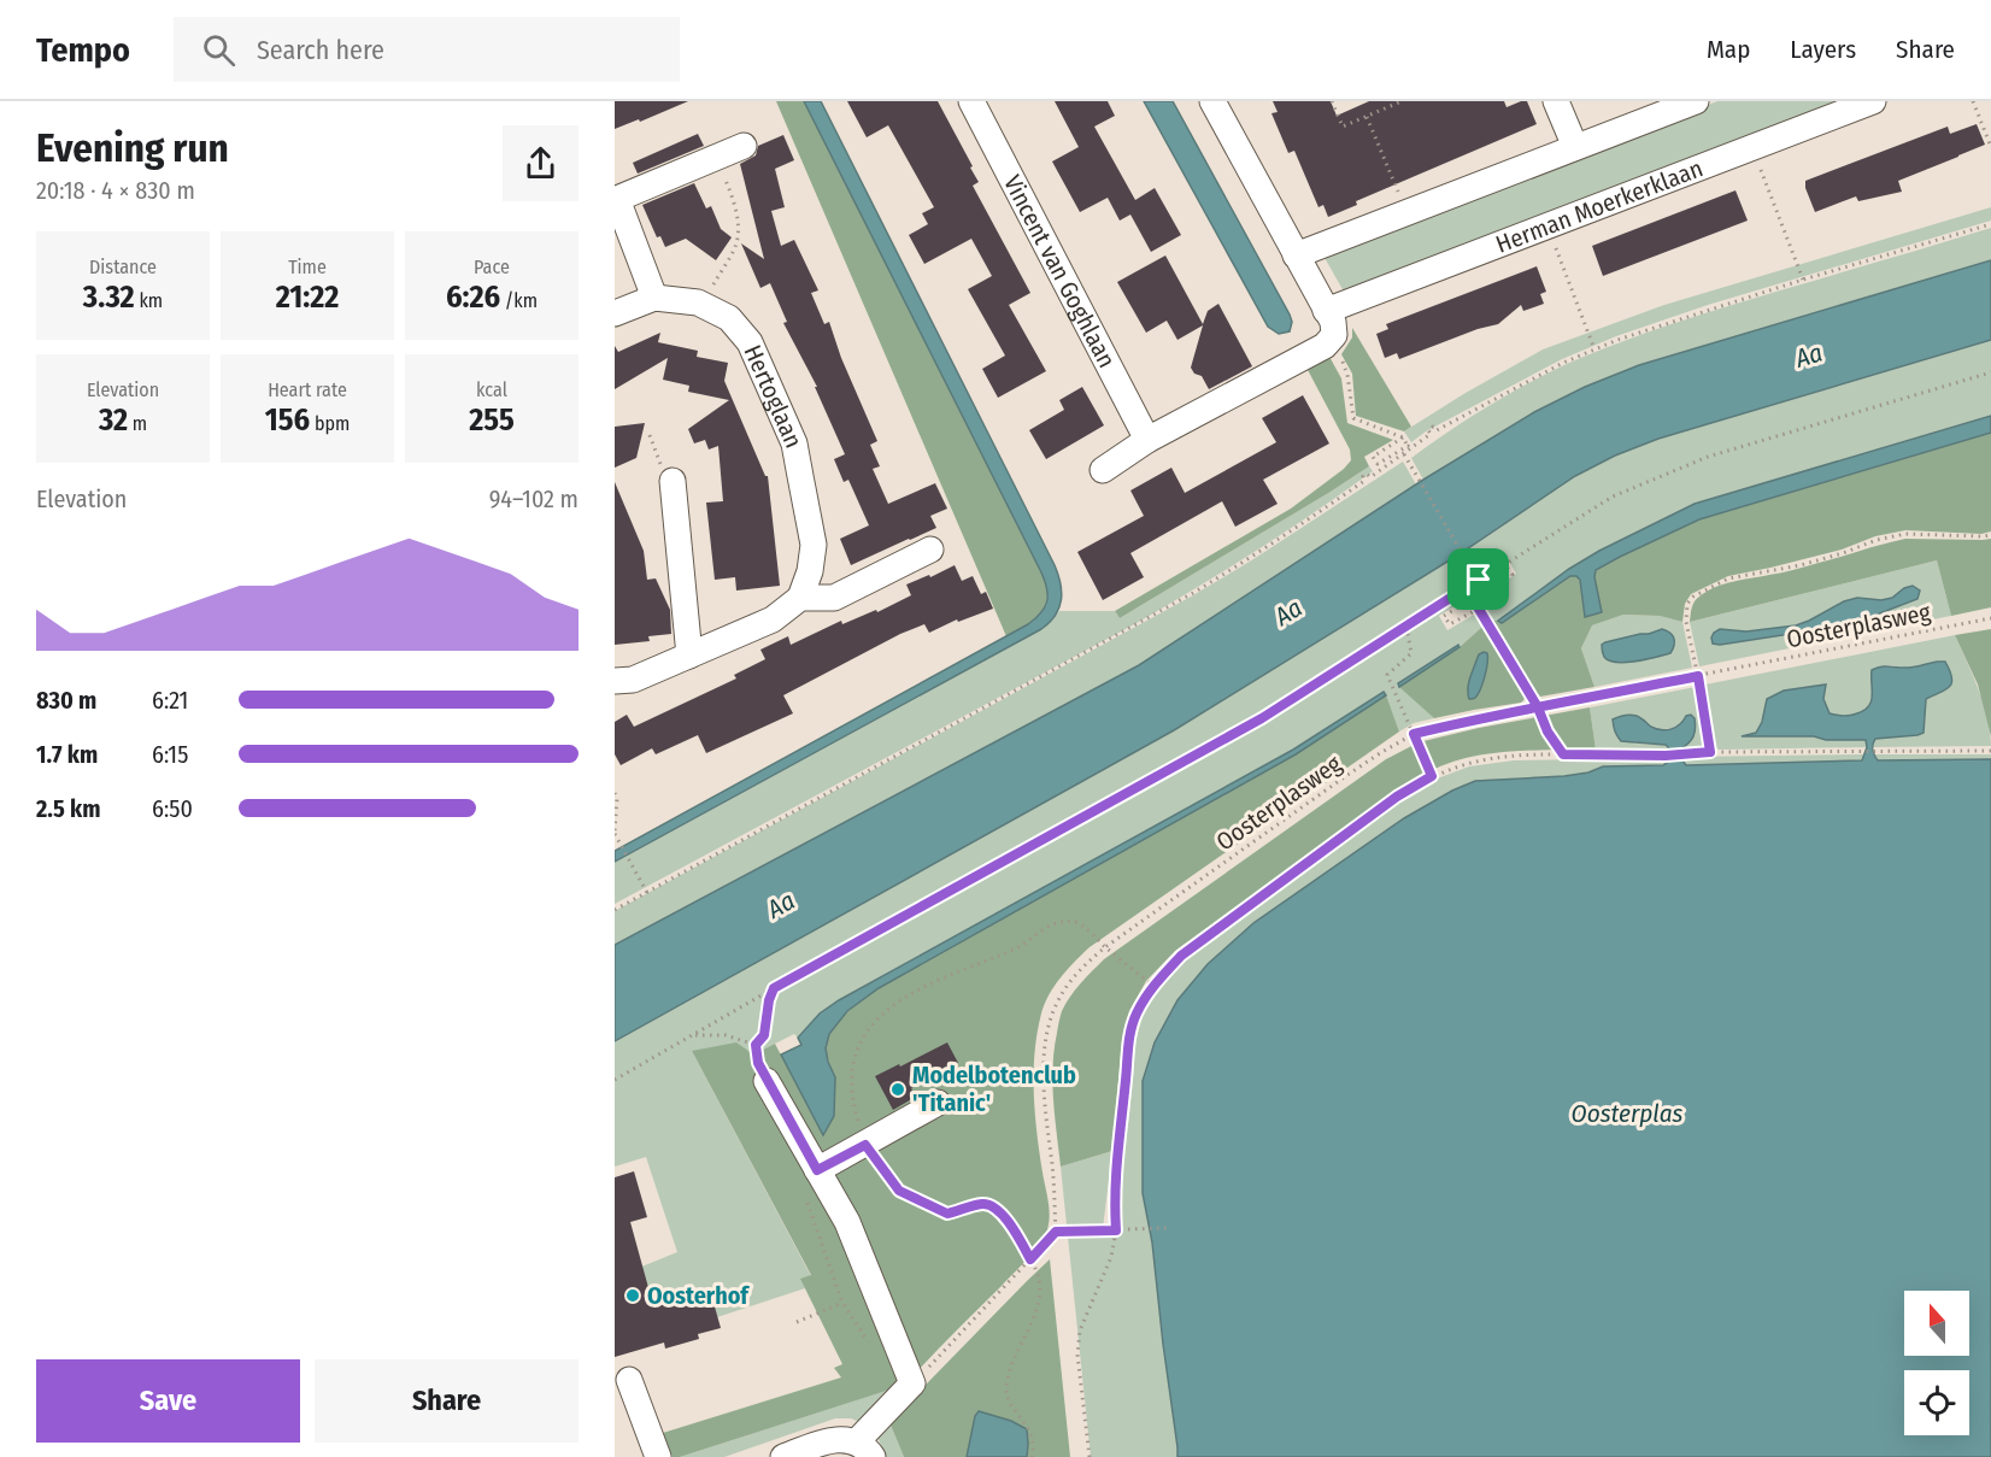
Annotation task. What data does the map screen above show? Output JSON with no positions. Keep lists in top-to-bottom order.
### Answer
{
  "streets": {
    "street": ["Herman Moerkerklaan", "Vincent van Goghlaan", "Hertoglaan"],
    "path": ["Oosterplasweg"]
  },
  "water": ["Aa", "Oosterplas"],
  "places": ["Modelbotenclub 'Titanic'", "Oosterhof"],
  "north": "top",
  "page": {
    "header": "Tempo",
    "search": "Search here",
    "nav": ["Map", "Layers", "Share"],
    "heading": ["Evening run", "20:18 · 4 × 830 m"],
    "stats": [
      ["Distance", "3.32 km"],
      ["Time", "21:22"],
      ["Pace", "6:26 /km"],
      ["Elevation", "32 m"],
      ["Heart rate", "156 bpm"],
      ["kcal", "255"]
    ],
    "chart": ["Elevation", "94–102 m"],
    "list": [
      {
        "name": "830 m",
        "note": "6:21"
      },
      {
        "name": "1.7 km",
        "note": "6:15"
      },
      {
        "name": "2.5 km",
        "note": "6:50"
      }
    ],
    "buttons": ["Save", "Share"]
  }
}
